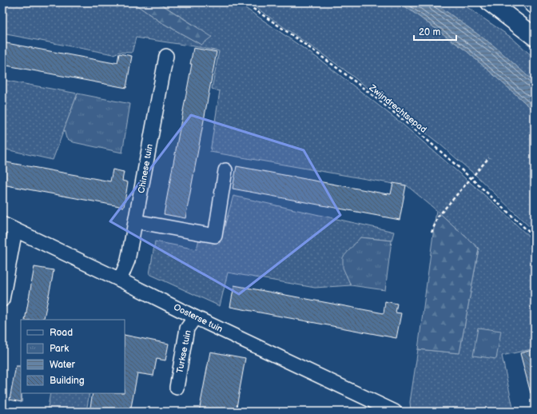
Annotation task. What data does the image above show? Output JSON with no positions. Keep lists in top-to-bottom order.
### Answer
{
  "streets": {
    "street": ["Chinese tuin", "Oosterse tuin", "Turkse tuin"],
    "path": ["Zwijndrechtsepad"]
  },
  "crossings": [
    ["Chinese tuin", "Oosterse tuin"],
    ["Oosterse tuin", "Turkse tuin"]
  ],
  "legend": [
    "Road",
    "Park",
    "Water",
    "Building"
  ],
  "scale_bar": "20 m"
}
